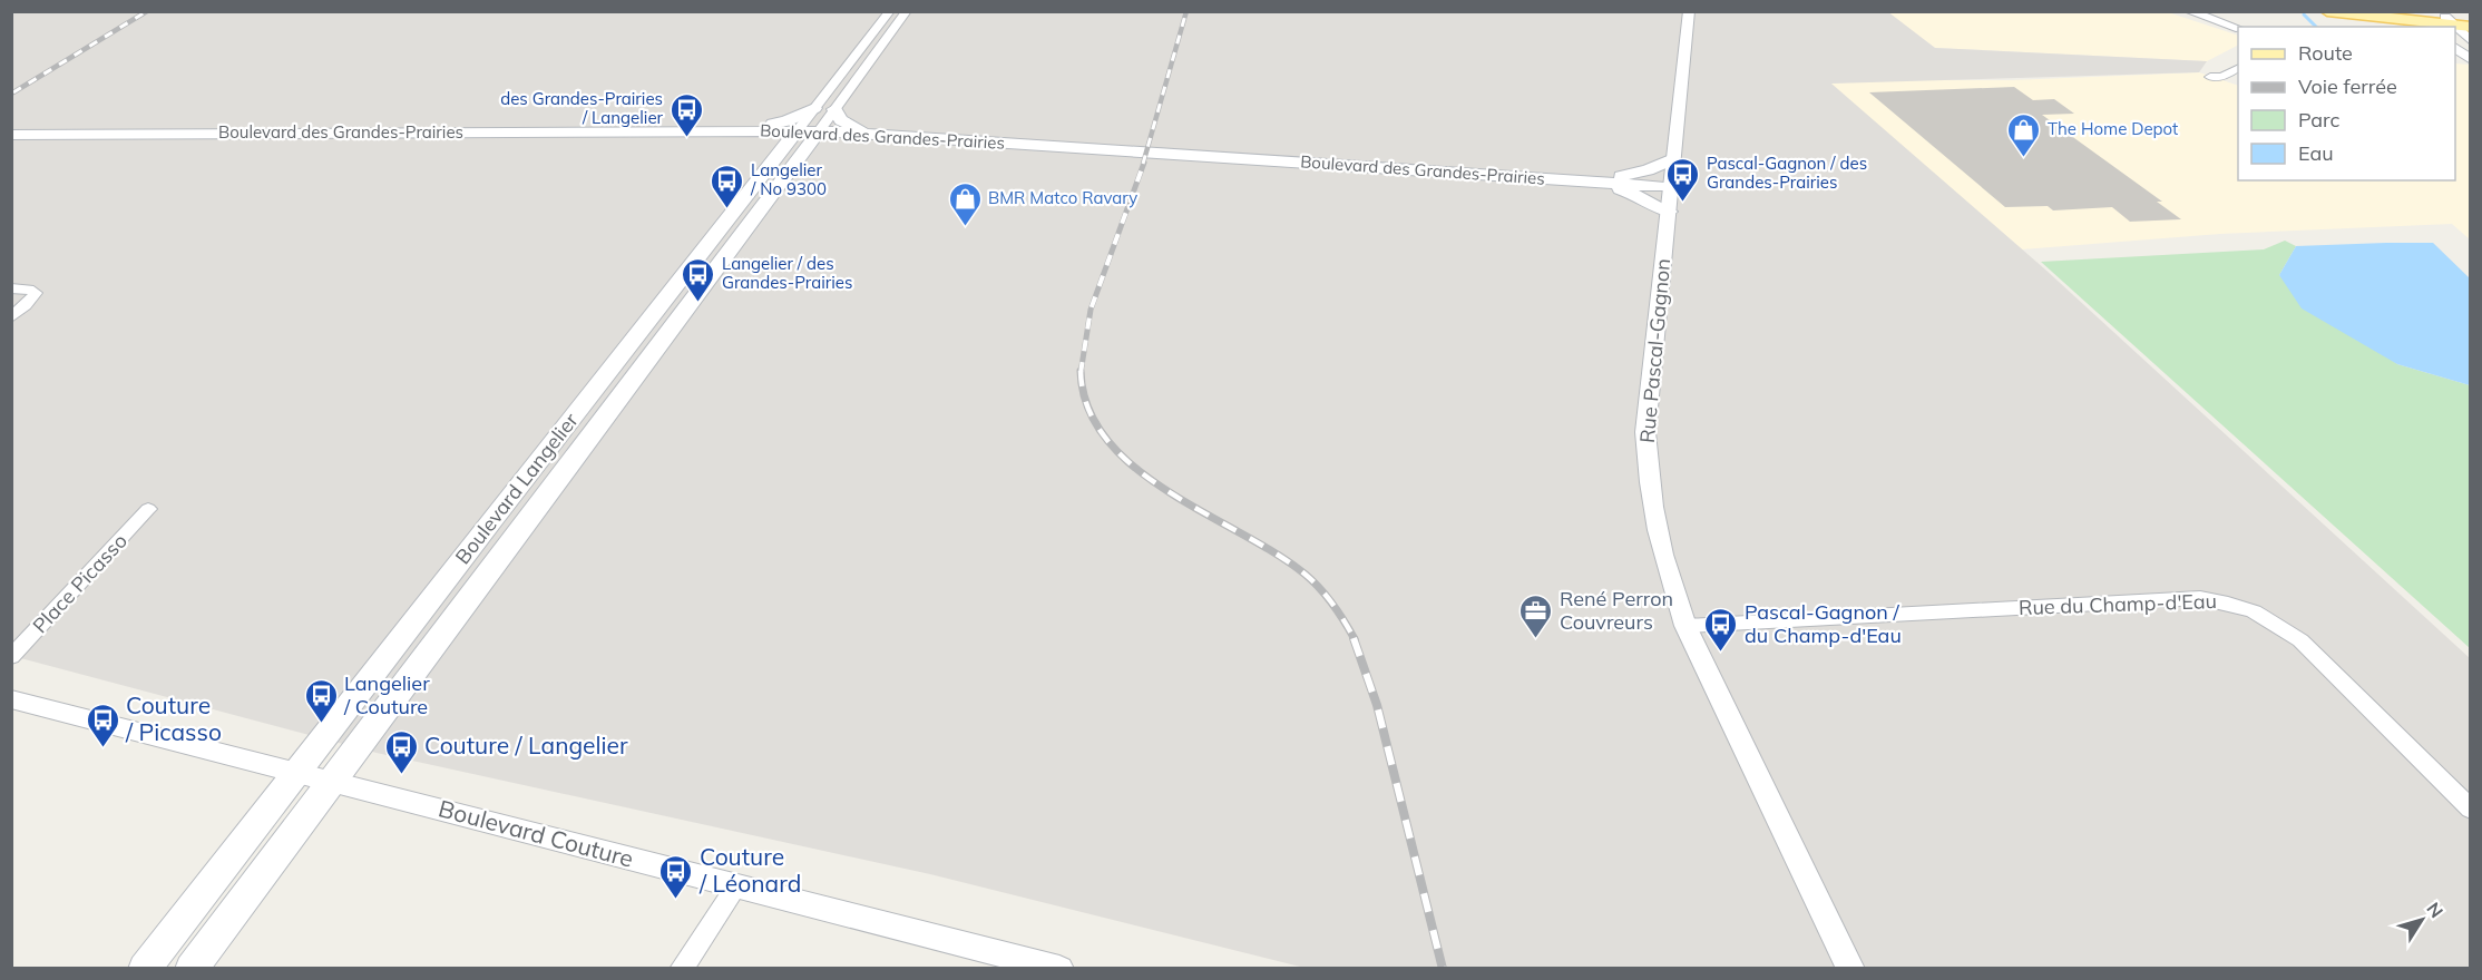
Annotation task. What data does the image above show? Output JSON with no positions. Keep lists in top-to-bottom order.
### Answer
{
  "streets": {
    "main road": ["Boulevard des Grandes-Prairies", "Boulevard Langelier"],
    "street": [
      "Rue Pascal-Gagnon",
      "Place Picasso",
      "Rue du Champ-d'Eau",
      "Boulevard Couture"
    ]
  },
  "crossings": [
    ["Boulevard des Grandes-Prairies", "Rue Pascal-Gagnon"],
    ["Boulevard des Grandes-Prairies", "Boulevard Langelier"],
    ["Rue Pascal-Gagnon", "Rue du Champ-d'Eau"],
    ["Boulevard Langelier", "Boulevard Couture"]
  ],
  "places": {
    "bus stop": [
      "des Grandes-Prairies / Langelier",
      "Pascal-Gagnon / des Grandes-Prairies",
      "Langelier / No 9300",
      "Langelier / des Grandes-Prairies",
      "Pascal-Gagnon / du Champ-d'Eau",
      "Langelier / Couture",
      "Couture / Picasso",
      "Couture / Langelier",
      "Couture / Léonard"
    ],
    "shop": ["The Home Depot", "BMR Matco Ravary"],
    "office": ["René Perron Couvreurs"]
  },
  "legend": [
    "Route",
    "Voie ferrée",
    "Parc",
    "Eau"
  ],
  "north": "top right"
}
